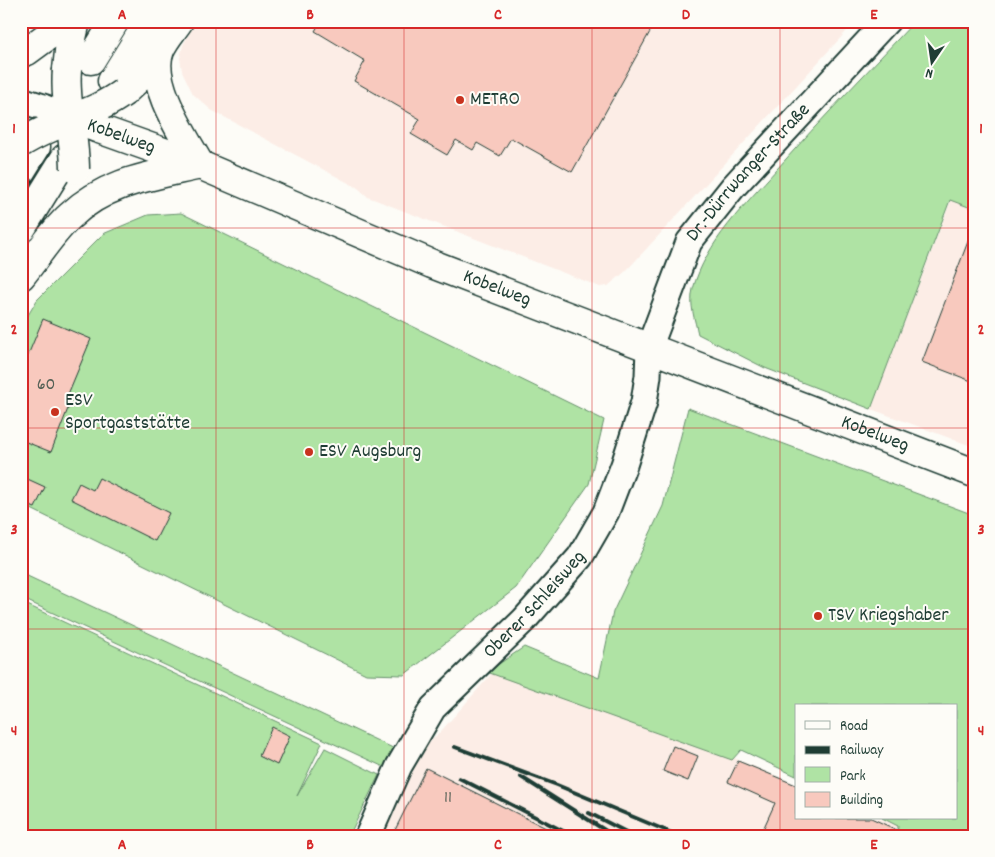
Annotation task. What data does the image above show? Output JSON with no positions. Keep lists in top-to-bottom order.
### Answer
{
  "streets": {
    "main road": ["Kobelweg"],
    "street": ["Dr.-Dürrwanger-Straße", "Oberer Schleisweg"]
  },
  "crossings": [
    ["Kobelweg", "Dr.-Dürrwanger-Straße"],
    ["Kobelweg", "Oberer Schleisweg"],
    ["Dr.-Dürrwanger-Straße", "Oberer Schleisweg"]
  ],
  "places": [
    "METRO",
    "ESV Sportgaststätte",
    "ESV Augsburg",
    "TSV Kriegshaber"
  ],
  "house_numbers": ["60", "11"],
  "legend": [
    "Road",
    "Railway",
    "Park",
    "Building"
  ],
  "north": "bottom",
  "grid": {
    "columns": [
      "A",
      "B",
      "C",
      "D",
      "E"
    ],
    "rows": [
      "1",
      "2",
      "3",
      "4"
    ]
  }
}
